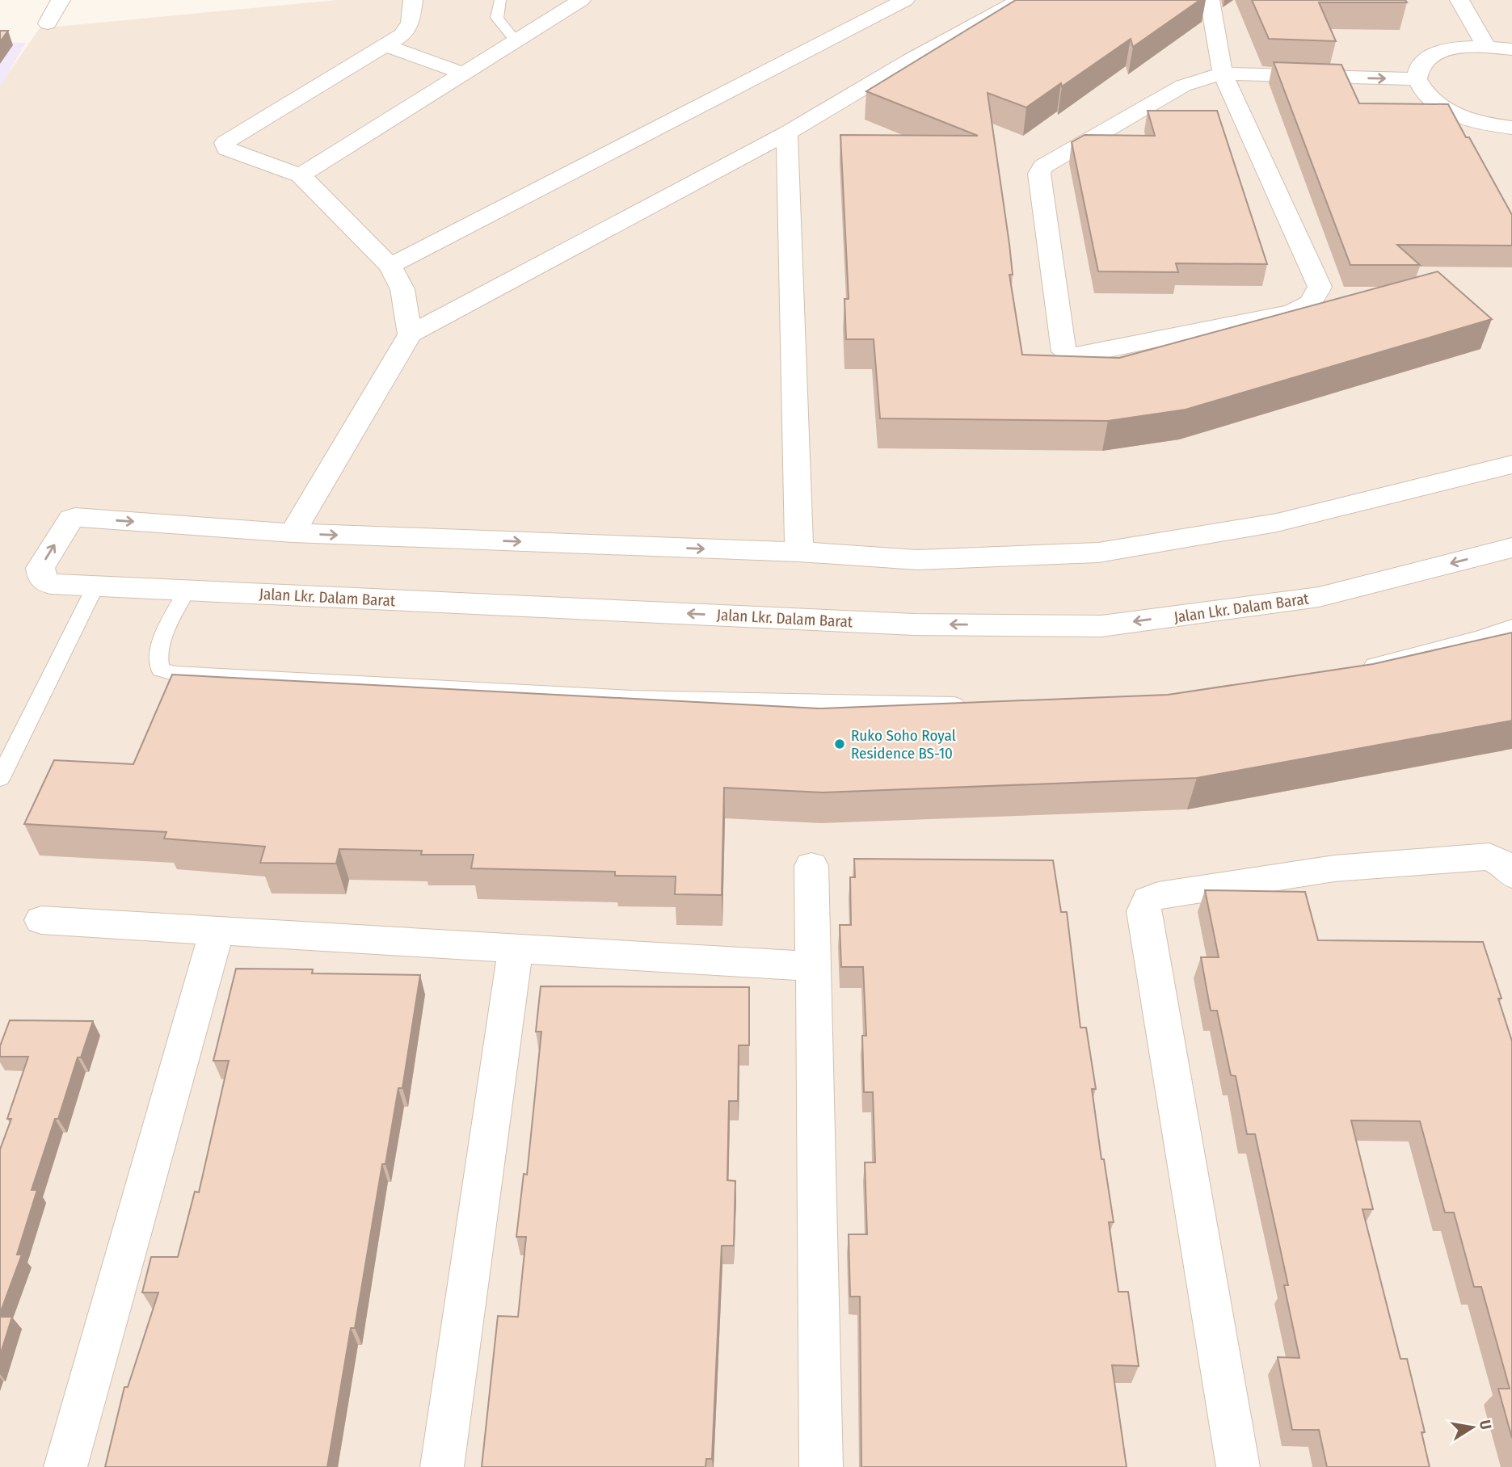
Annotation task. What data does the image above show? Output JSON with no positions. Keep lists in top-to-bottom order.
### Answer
{
  "streets": {
    "street": ["Jalan Lkr. Dalam Barat"]
  },
  "places": ["Ruko Soho Royal Residence BS-10"],
  "north": "right"
}
